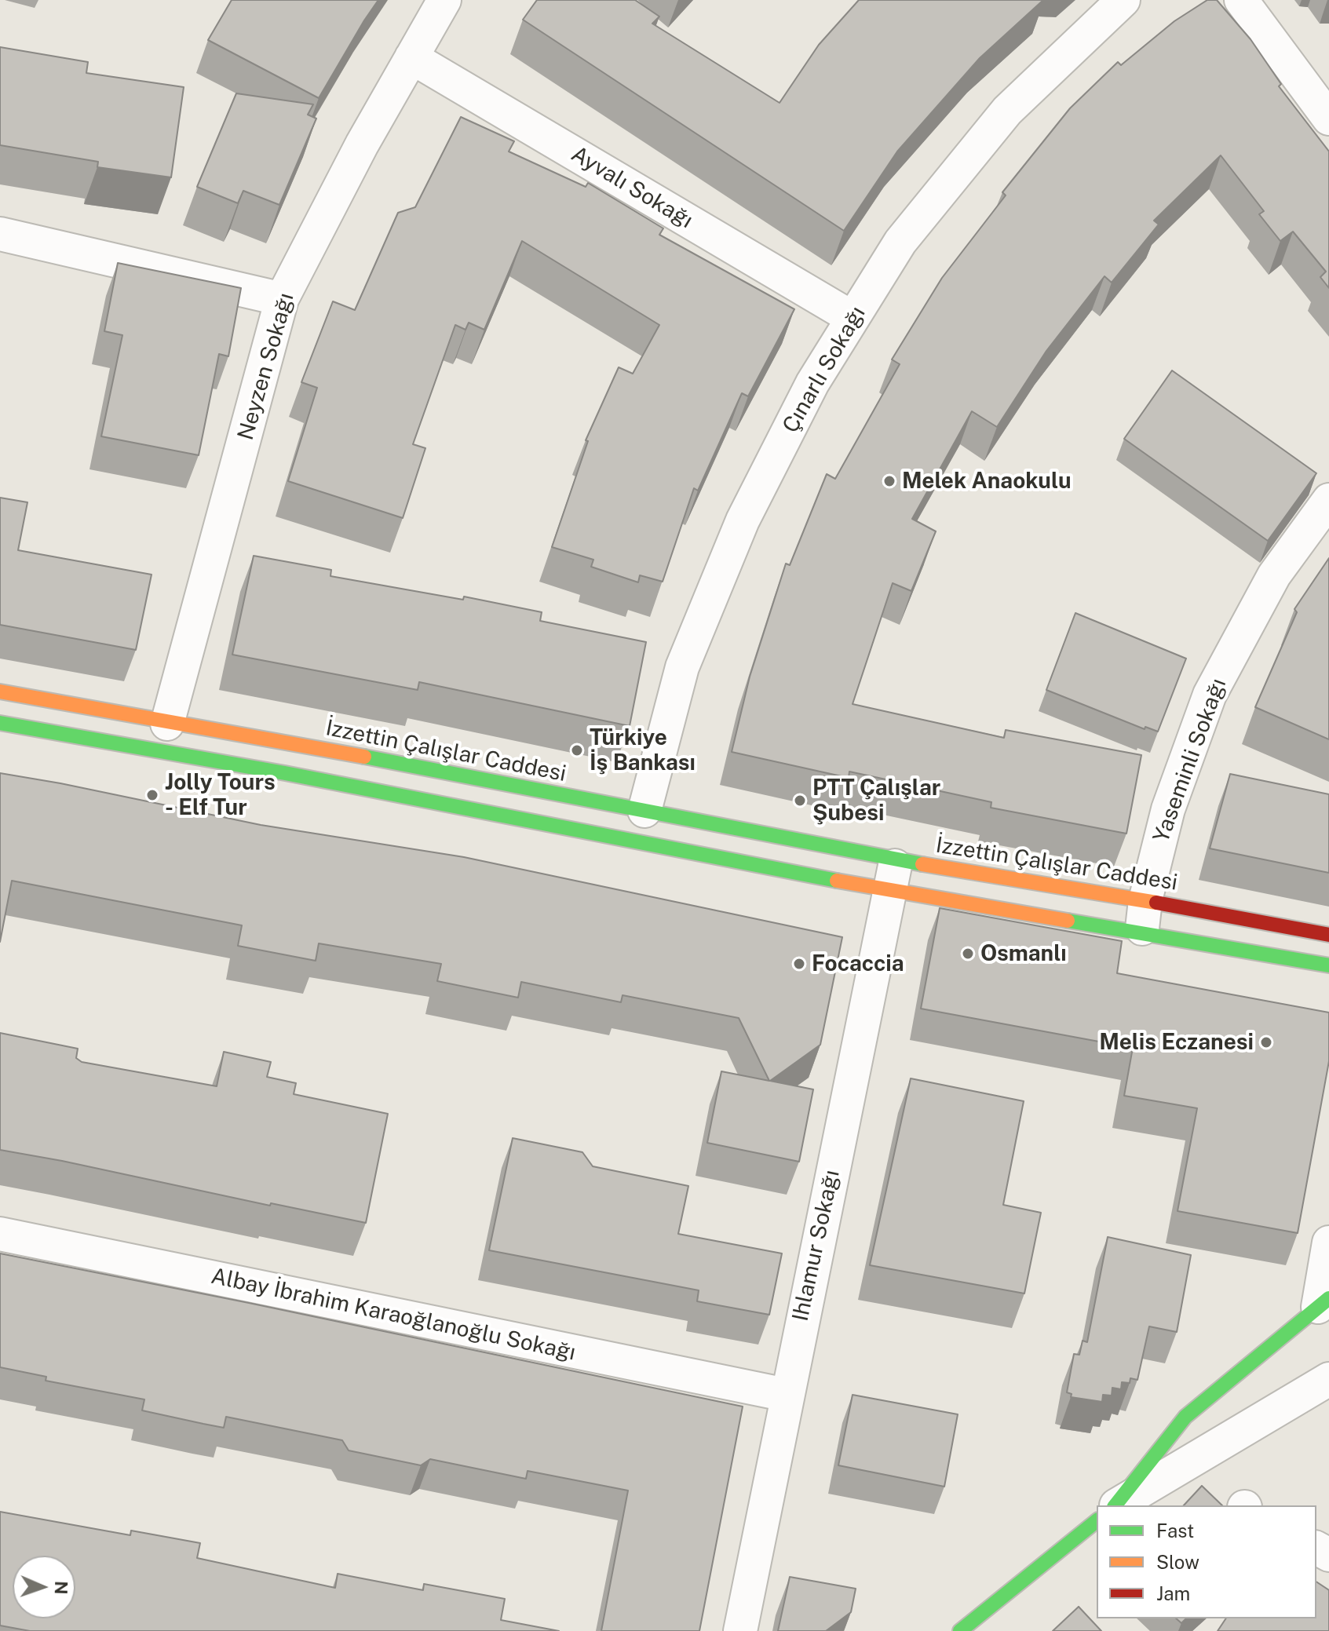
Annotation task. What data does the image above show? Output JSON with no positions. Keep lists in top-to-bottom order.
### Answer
{
  "streets": {
    "main road": ["İzzettin Çalışlar Caddesi"],
    "street": [
      "Ayvalı Sokağı",
      "Neyzen Sokağı",
      "Çınarlı Sokağı",
      "Yaseminli Sokağı",
      "Ihlamur Sokağı",
      "Albay İbrahim Karaoğlanoğlu Sokağı"
    ]
  },
  "crossings": [
    ["Ayvalı Sokağı", "Neyzen Sokağı"],
    ["Ayvalı Sokağı", "Çınarlı Sokağı"],
    ["Neyzen Sokağı", "İzzettin Çalışlar Caddesi"],
    ["Çınarlı Sokağı", "İzzettin Çalışlar Caddesi"],
    ["İzzettin Çalışlar Caddesi", "Yaseminli Sokağı"],
    ["İzzettin Çalışlar Caddesi", "Ihlamur Sokağı"],
    ["Ihlamur Sokağı", "Albay İbrahim Karaoğlanoğlu Sokağı"]
  ],
  "places": [
    "Melek Anaokulu",
    "Türkiye İş Bankası",
    "Jolly Tours - Elf Tur",
    "PTT Çalışlar Şubesi",
    "Osmanlı",
    "Focaccia",
    "Melis Eczanesi"
  ],
  "legend": ["Fast", "Slow", "Jam"],
  "north": "right"
}
